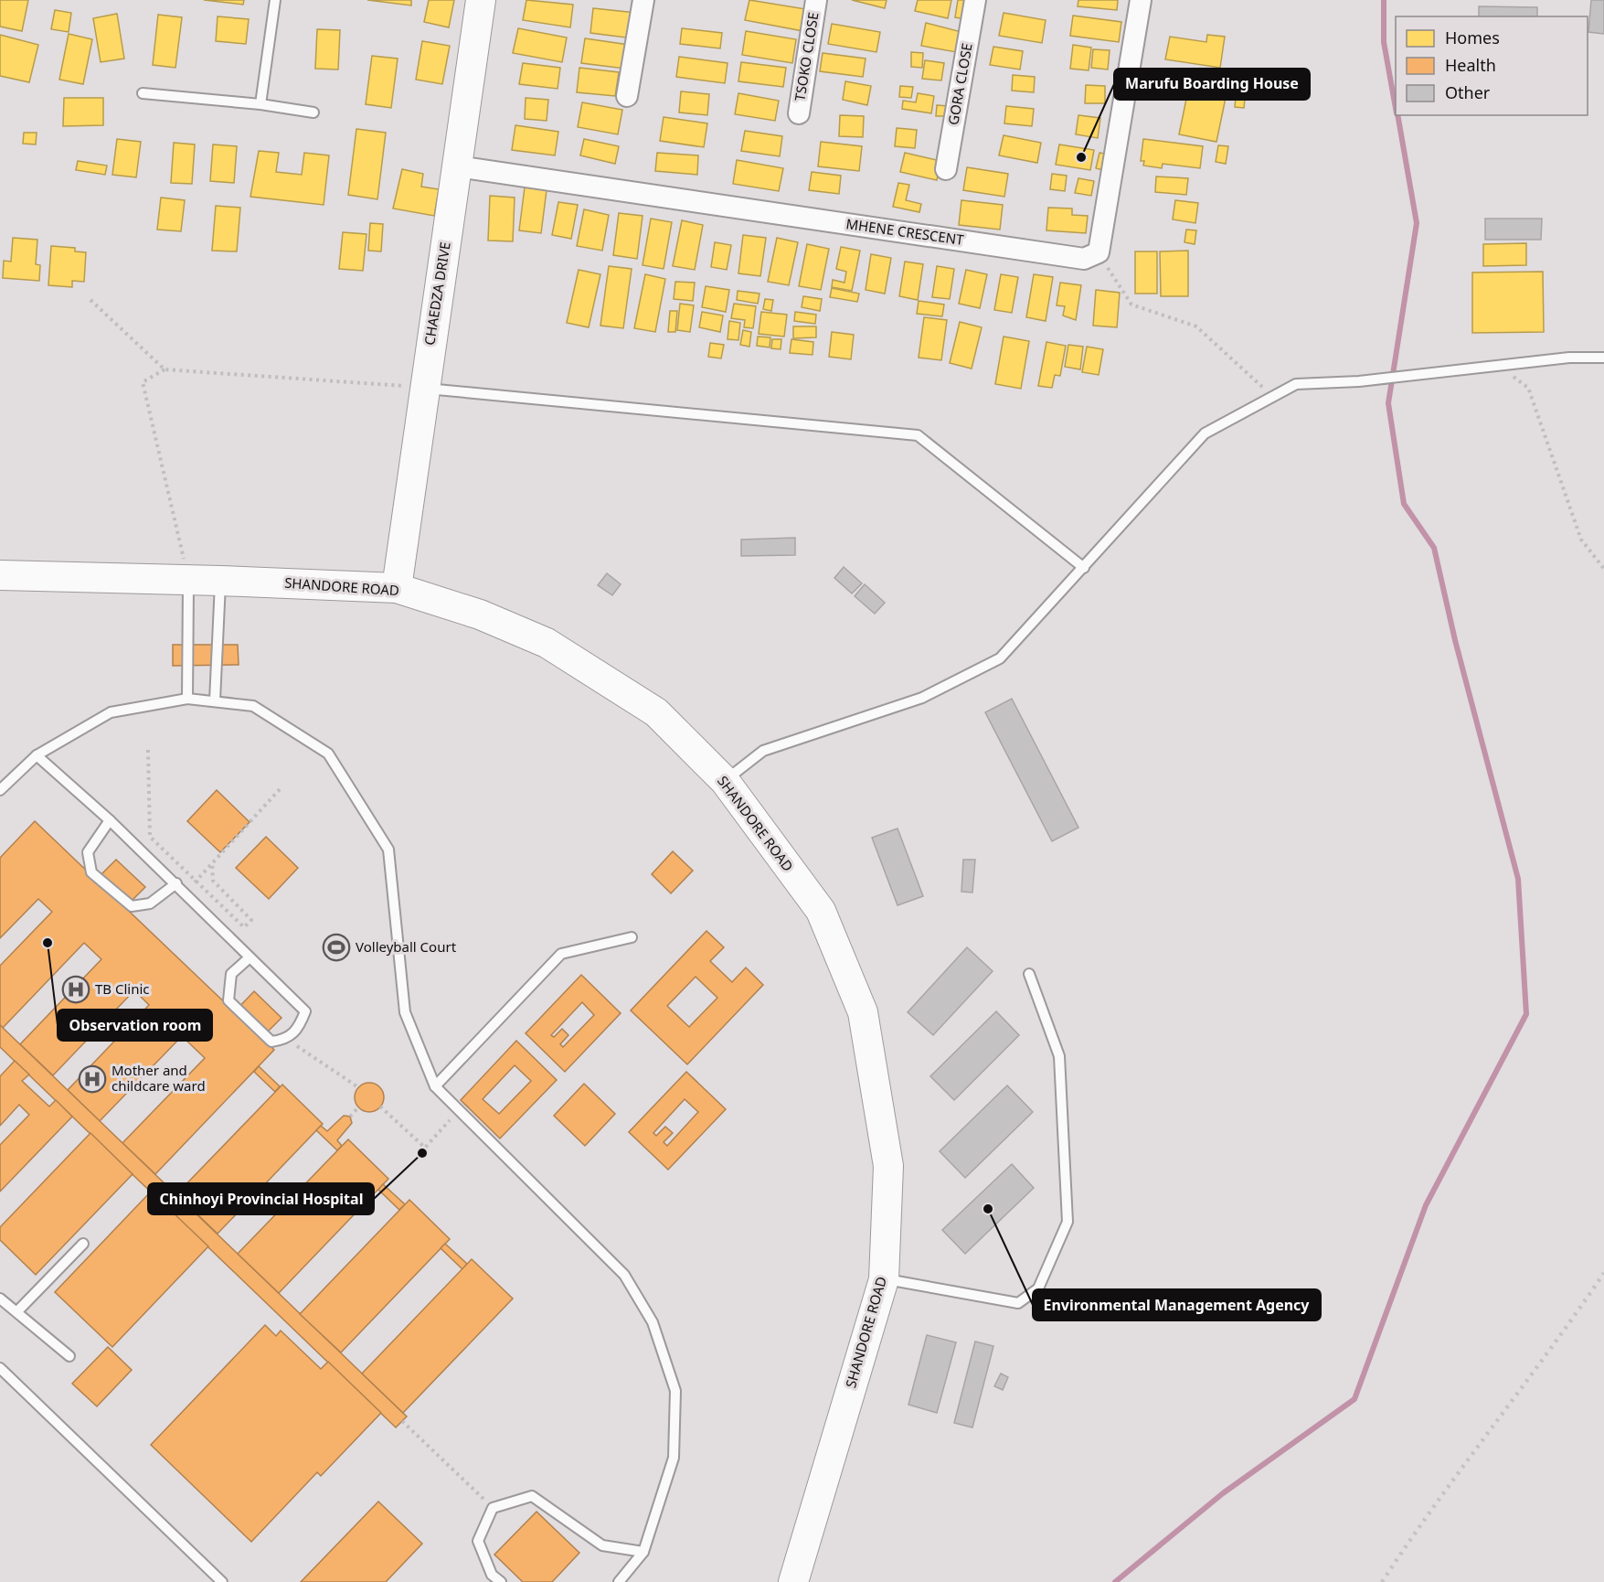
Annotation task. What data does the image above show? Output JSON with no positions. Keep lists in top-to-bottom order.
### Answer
{
  "streets": {
    "street": [
      "TSOKO CLOSE",
      "GORA CLOSE",
      "MHENE CRESCENT",
      "CHAEDZA DRIVE",
      "SHANDORE ROAD"
    ]
  },
  "crossings": [
    ["MHENE CRESCENT", "CHAEDZA DRIVE"],
    ["CHAEDZA DRIVE", "SHANDORE ROAD"]
  ],
  "places": {
    "other": [
      "Marufu Boarding House",
      "Observation room",
      "Chinhoyi Provincial Hospital",
      "Environmental Management Agency"
    ],
    "sports": ["Volleyball Court"],
    "hospital": ["TB Clinic", "Mother and childcare ward"]
  },
  "legend": ["Homes", "Health", "Other"]
}
